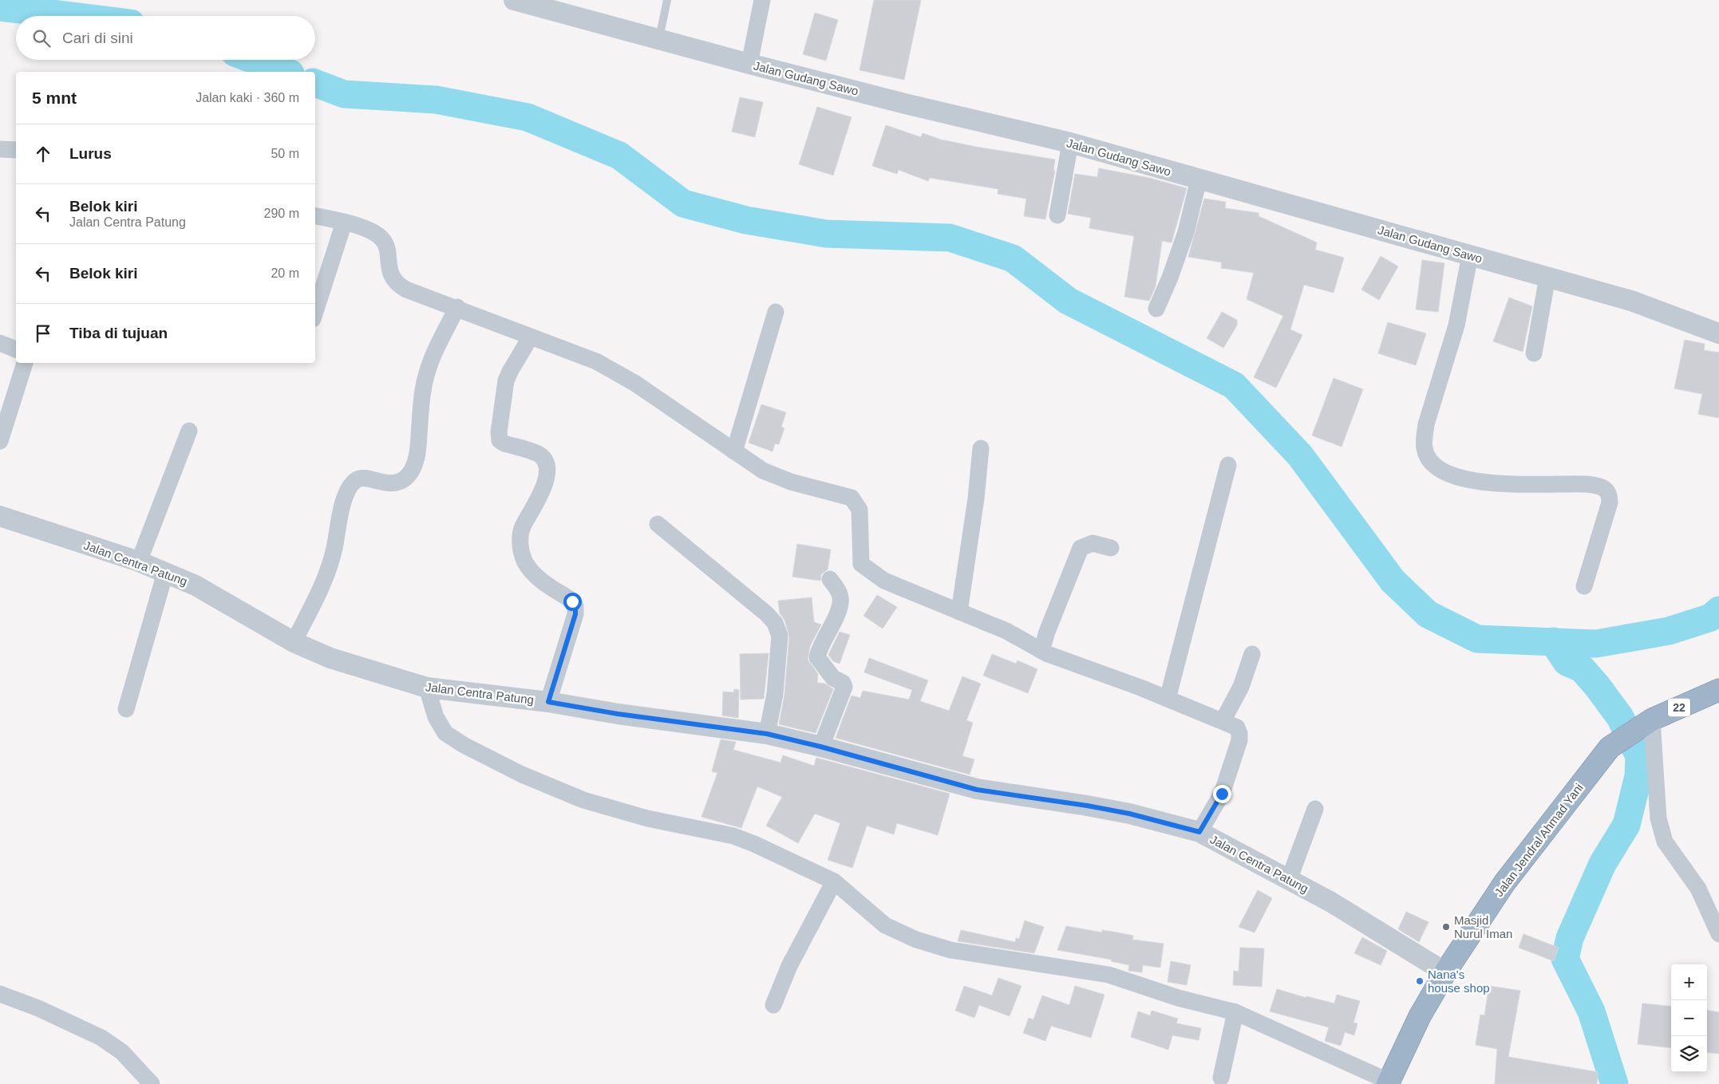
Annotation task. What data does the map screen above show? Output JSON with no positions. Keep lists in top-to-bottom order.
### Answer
{
  "streets": {
    "highway": ["22", "Jalan Jendral Ahmad Yani"],
    "street": ["Jalan Gudang Sawo", "Jalan Centra Patung"]
  },
  "crossings": [
    ["Jalan Centra Patung", "Jalan Jendral Ahmad Yani"]
  ],
  "places": ["Masjid Nurul Iman", "Nana's house shop"],
  "page": {
    "search": "Cari di sini",
    "heading": ["5 mnt", "Jalan kaki · 360 m"],
    "list": [
      ["Lurus", "50 m"],
      ["Belok kiri", "Jalan Centra Patung", "290 m"],
      ["Belok kiri", "20 m"],
      "Tiba di tujuan"
    ],
    "map_buttons": ["+", "−"]
  }
}
